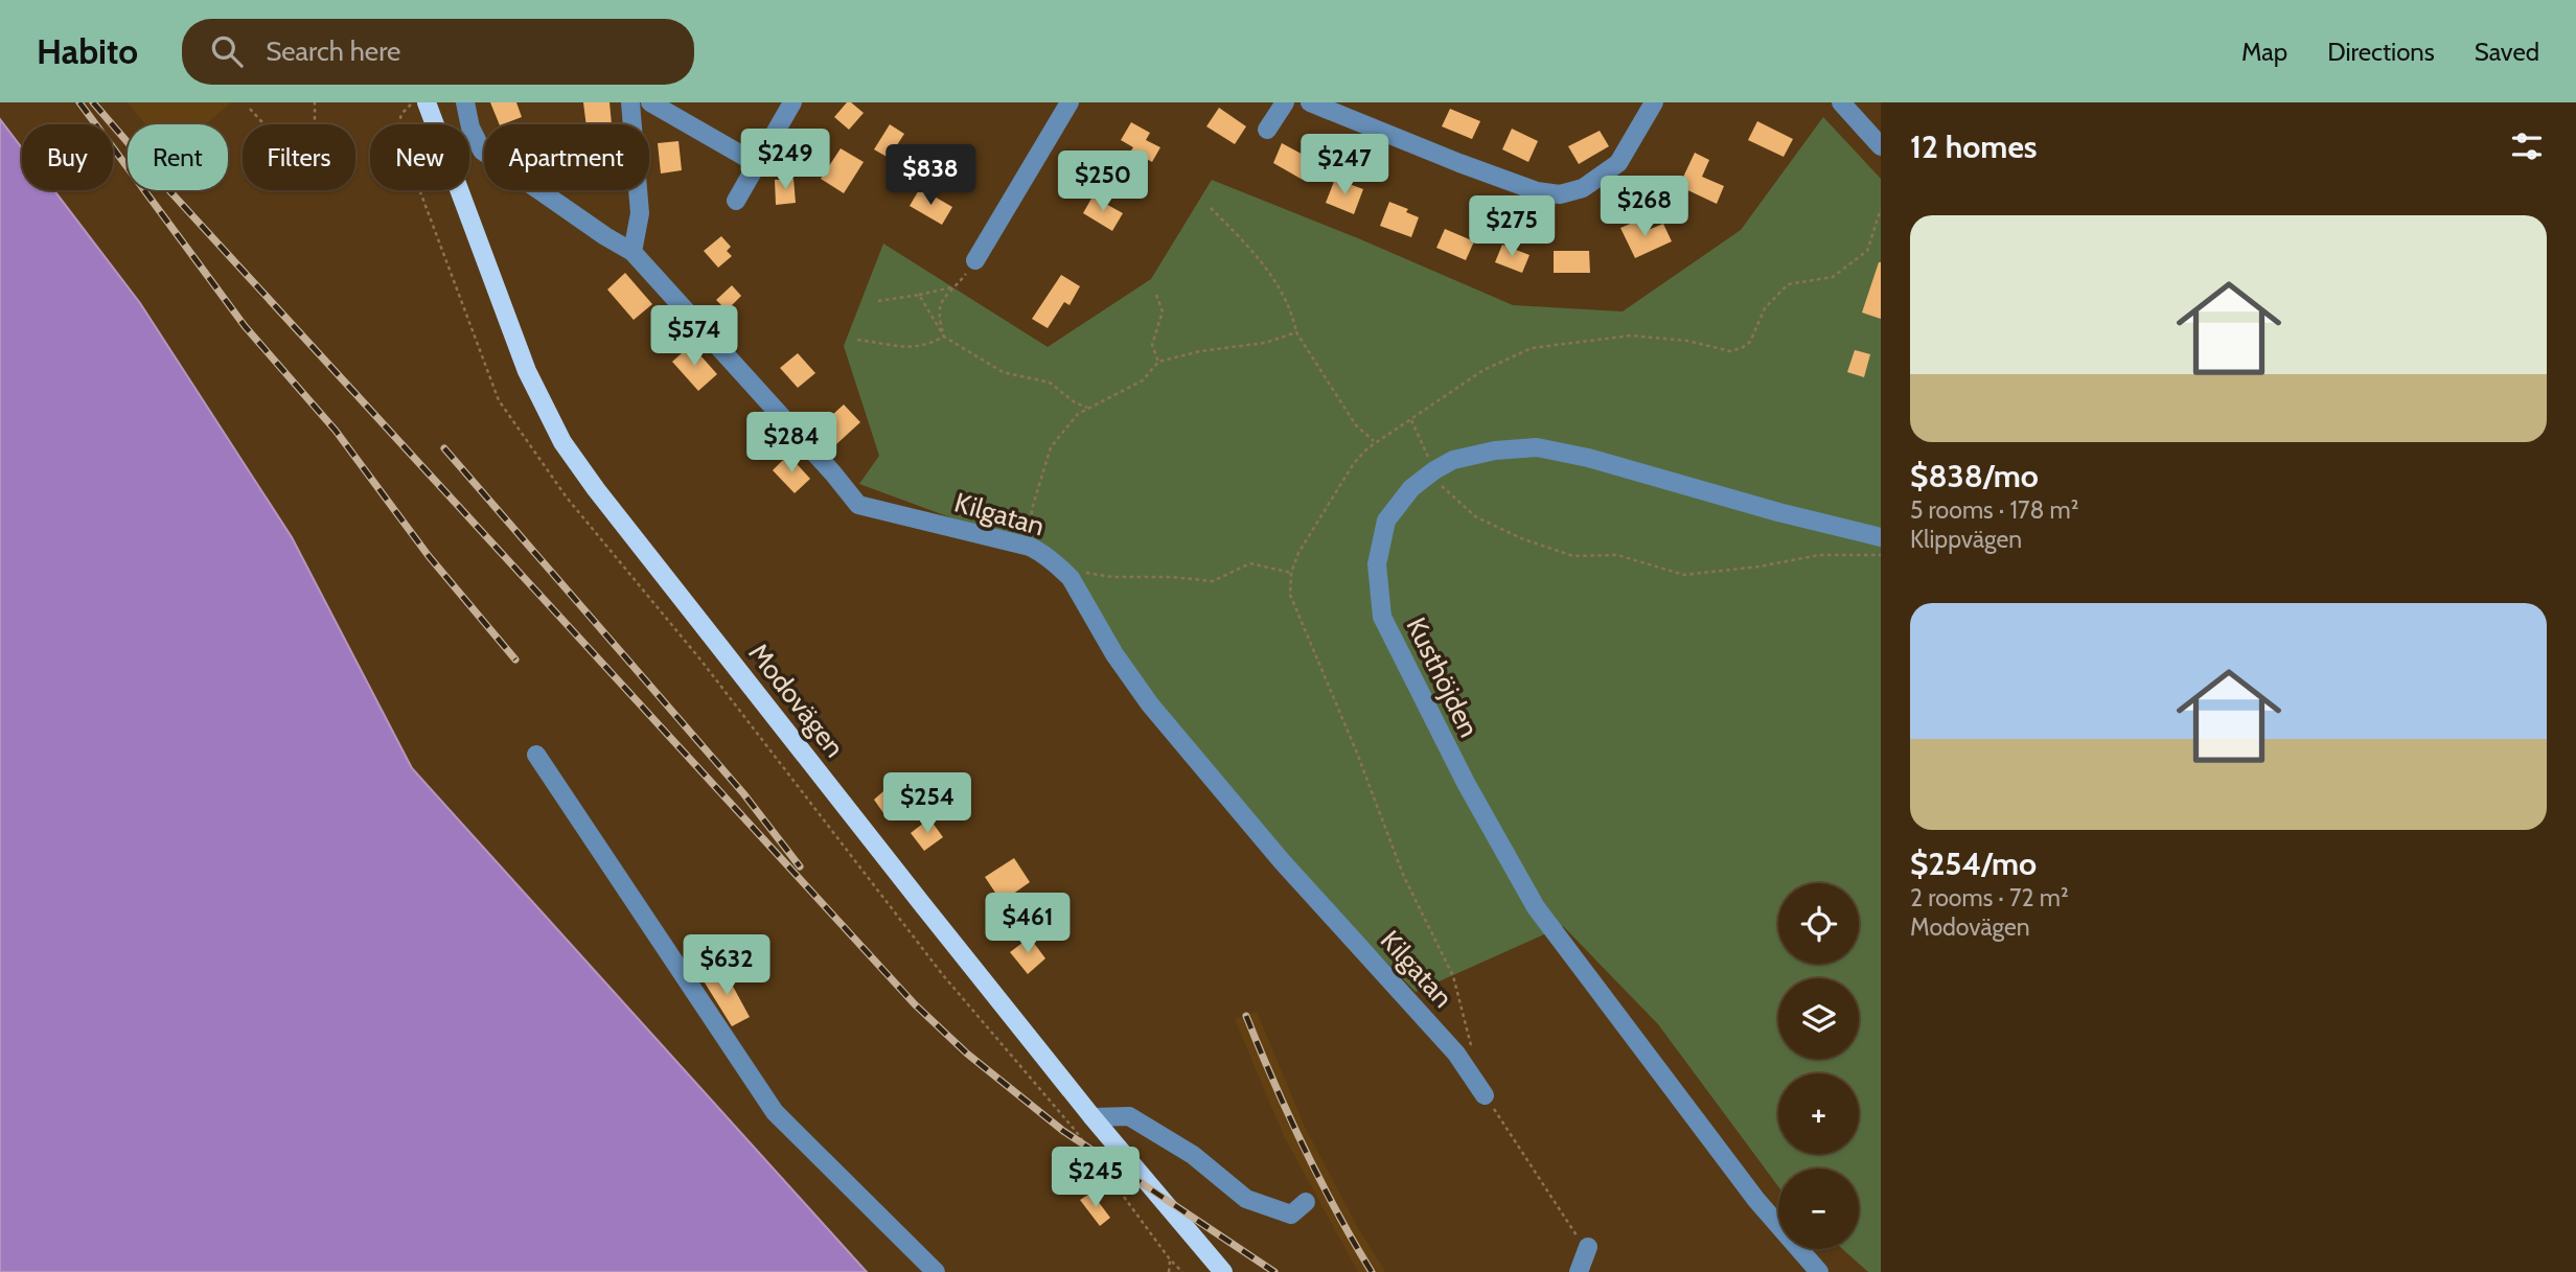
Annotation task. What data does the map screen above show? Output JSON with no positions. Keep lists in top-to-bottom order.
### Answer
{
  "streets": {
    "main road": ["Modovägen"],
    "street": ["Kilgatan", "Kusthöjden"]
  },
  "page": {
    "header": "Habito",
    "search": "Search here",
    "nav": ["Map", "Directions", "Saved"],
    "heading": "12 homes",
    "chip": [
      "Buy",
      "Rent",
      "Filters",
      "New",
      "Apartment"
    ],
    "price": [
      "$249",
      "$247",
      "$838",
      "$250",
      "$268",
      "$275",
      "$574",
      "$284",
      "$254",
      "$461",
      "$632",
      "$245"
    ],
    "list": [
      {
        "name": "$838/mo",
        "note": "5 rooms · 178 m² · Klippvägen"
      },
      {
        "name": "$254/mo",
        "note": "2 rooms · 72 m² · Modovägen"
      }
    ],
    "map_buttons": ["+", "−"]
  }
}
